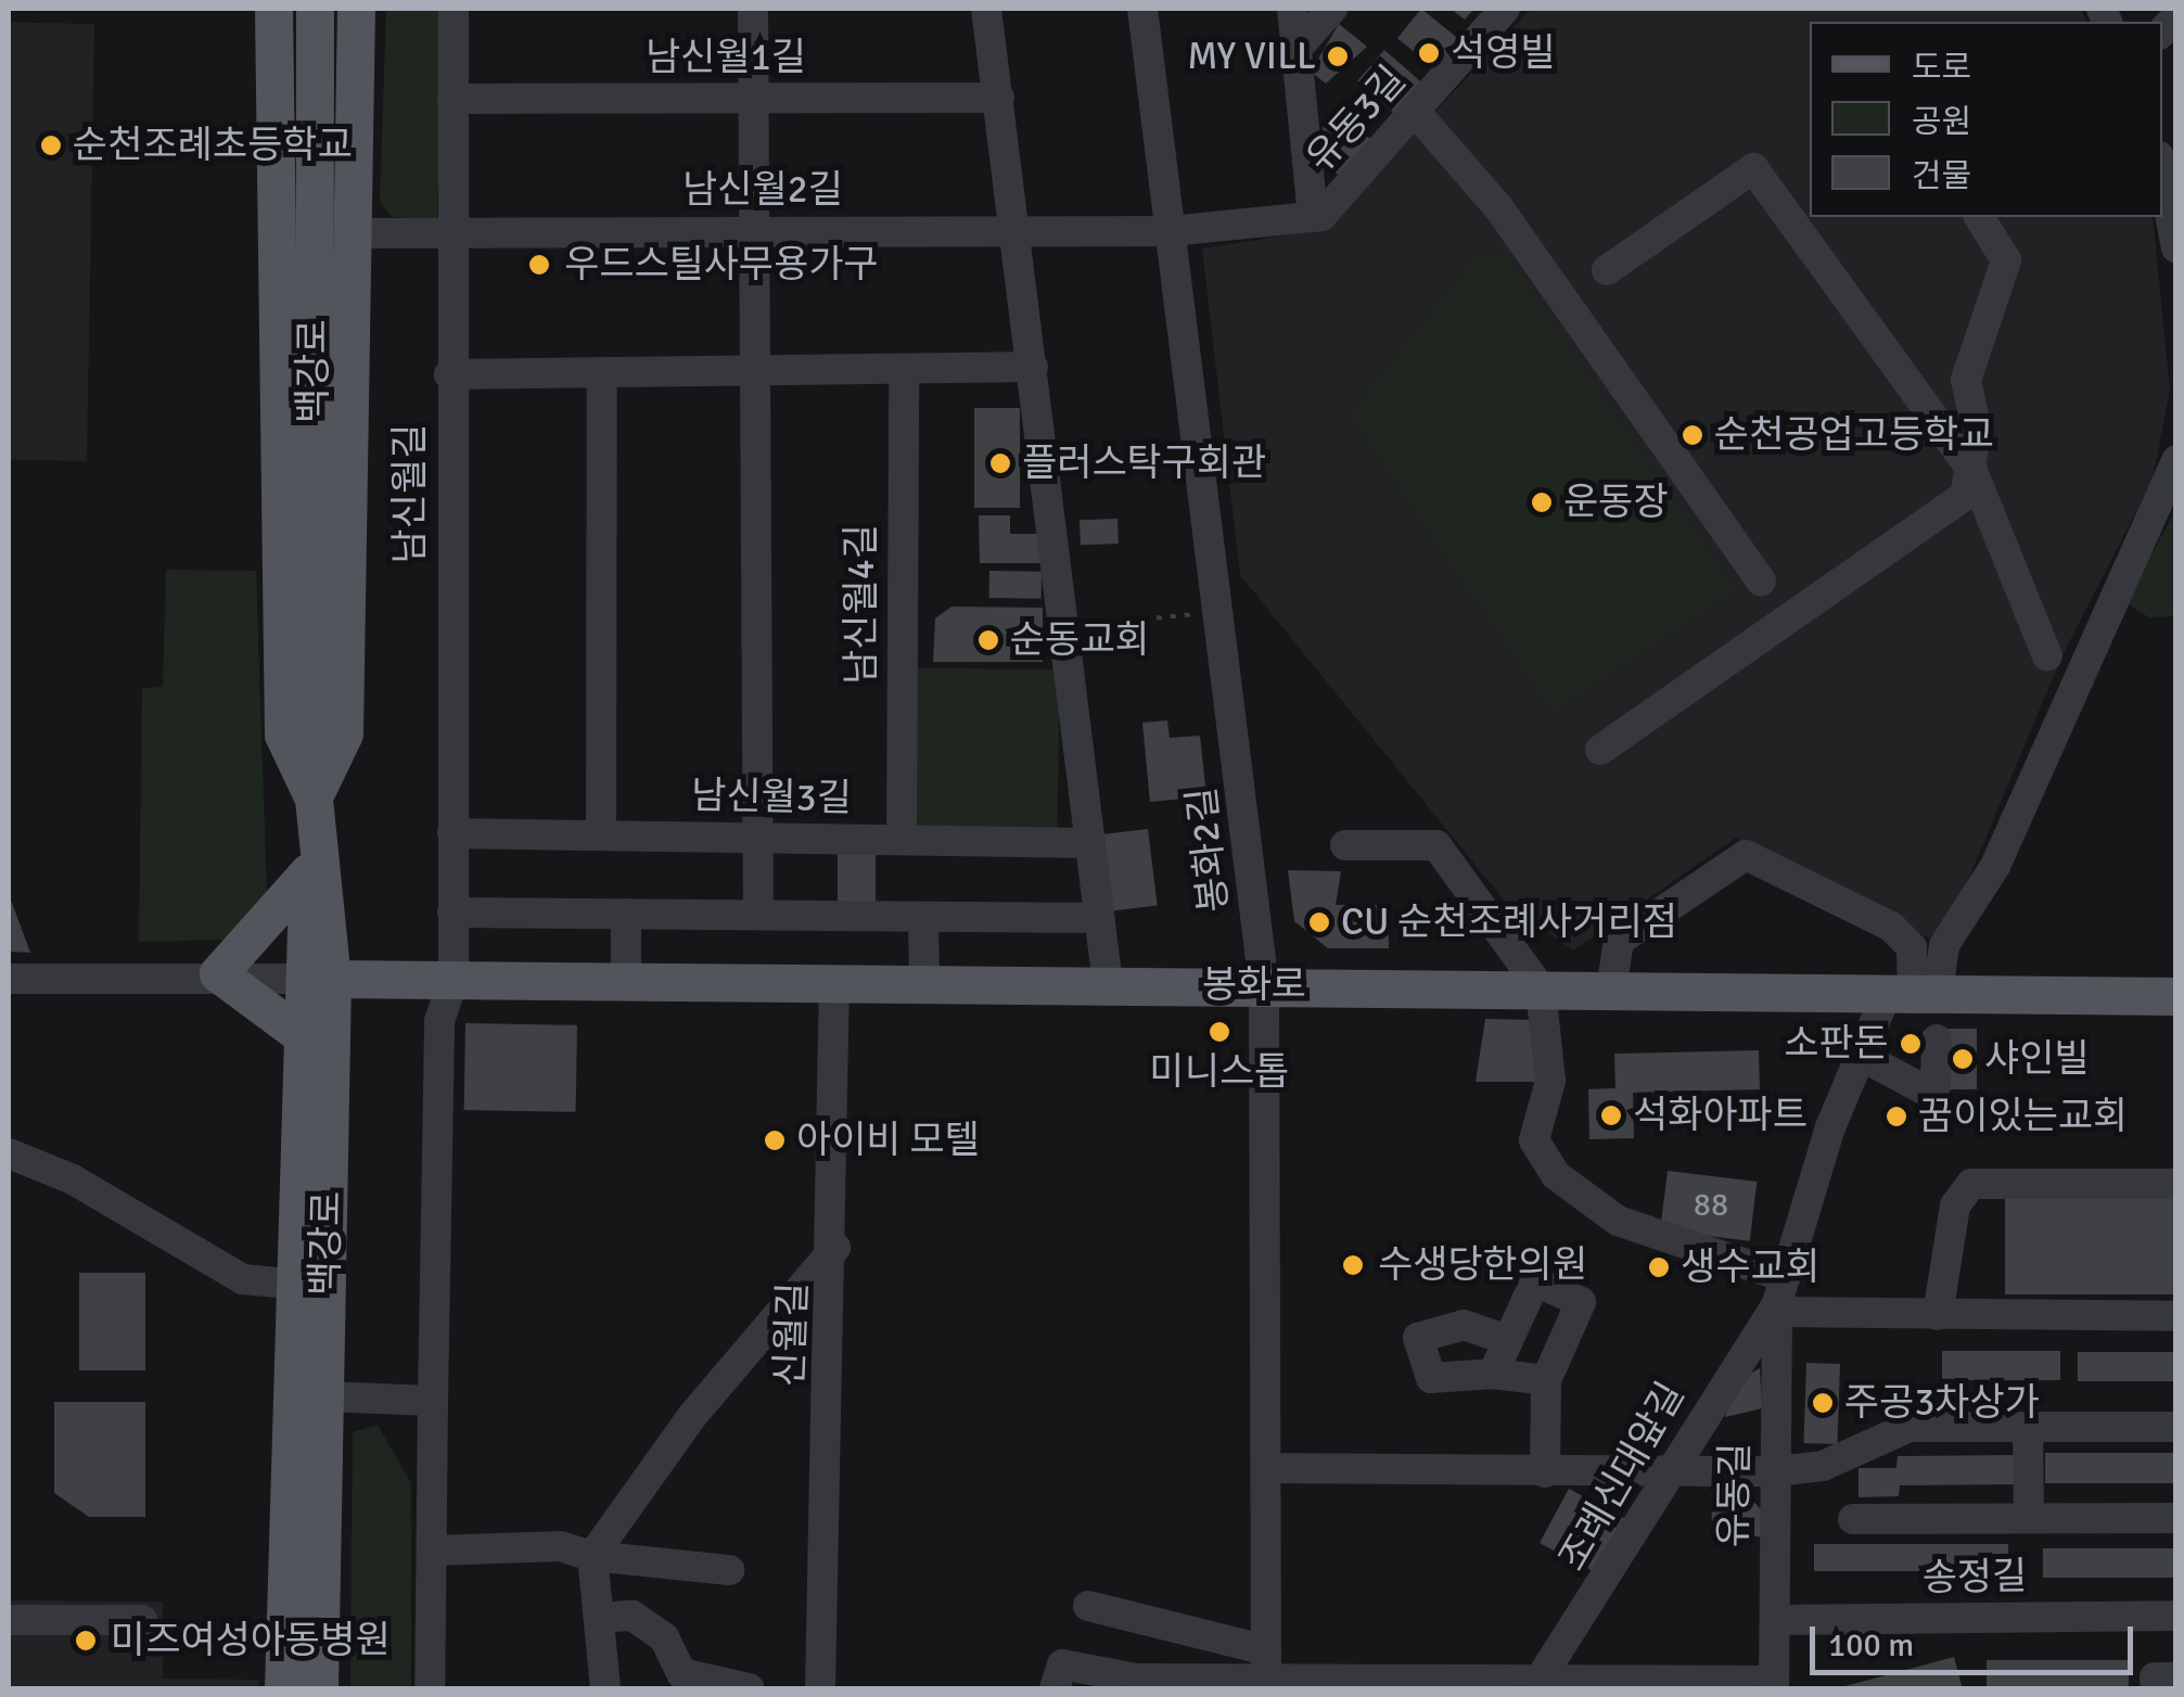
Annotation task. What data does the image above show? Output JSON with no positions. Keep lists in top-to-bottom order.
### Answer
{
  "streets": {
    "main road": ["백강로", "봉화로"],
    "street": [
      "남신월1길",
      "유동3길",
      "남신월2길",
      "남신월길",
      "남신월4길",
      "남신월3길",
      "봉화2길",
      "신월길",
      "조례신대앞길",
      "유동길",
      "송정길"
    ]
  },
  "crossings": [
    ["남신월1길", "남신월길"],
    ["유동3길", "남신월2길"],
    ["유동3길", "봉화2길"],
    ["남신월2길", "남신월길"],
    ["남신월2길", "봉화2길"],
    ["백강로", "봉화로"],
    ["남신월길", "남신월3길"],
    ["남신월길", "봉화로"],
    ["남신월4길", "남신월3길"],
    ["봉화2길", "봉화로"],
    ["봉화로", "신월길"],
    ["조례신대앞길", "유동길"],
    ["유동길", "송정길"]
  ],
  "places": [
    "석영빌",
    "MY VILL",
    "순천조례초등학교",
    "우드스틸사무용가구",
    "순천공업고등학교",
    "플러스탁구회관",
    "운동장",
    "순동교회",
    "CU 순천조례사거리점",
    "미니스톱",
    "소판돈",
    "샤인빌",
    "석화아파트",
    "꿈이있는교회",
    "아이비 모텔",
    "수생당한의원",
    "생수교회",
    "주공3차상가",
    "미즈여성아동병원"
  ],
  "house_numbers": ["88"],
  "legend": ["도로", "공원", "건물"],
  "scale_bar": "100 m"
}
